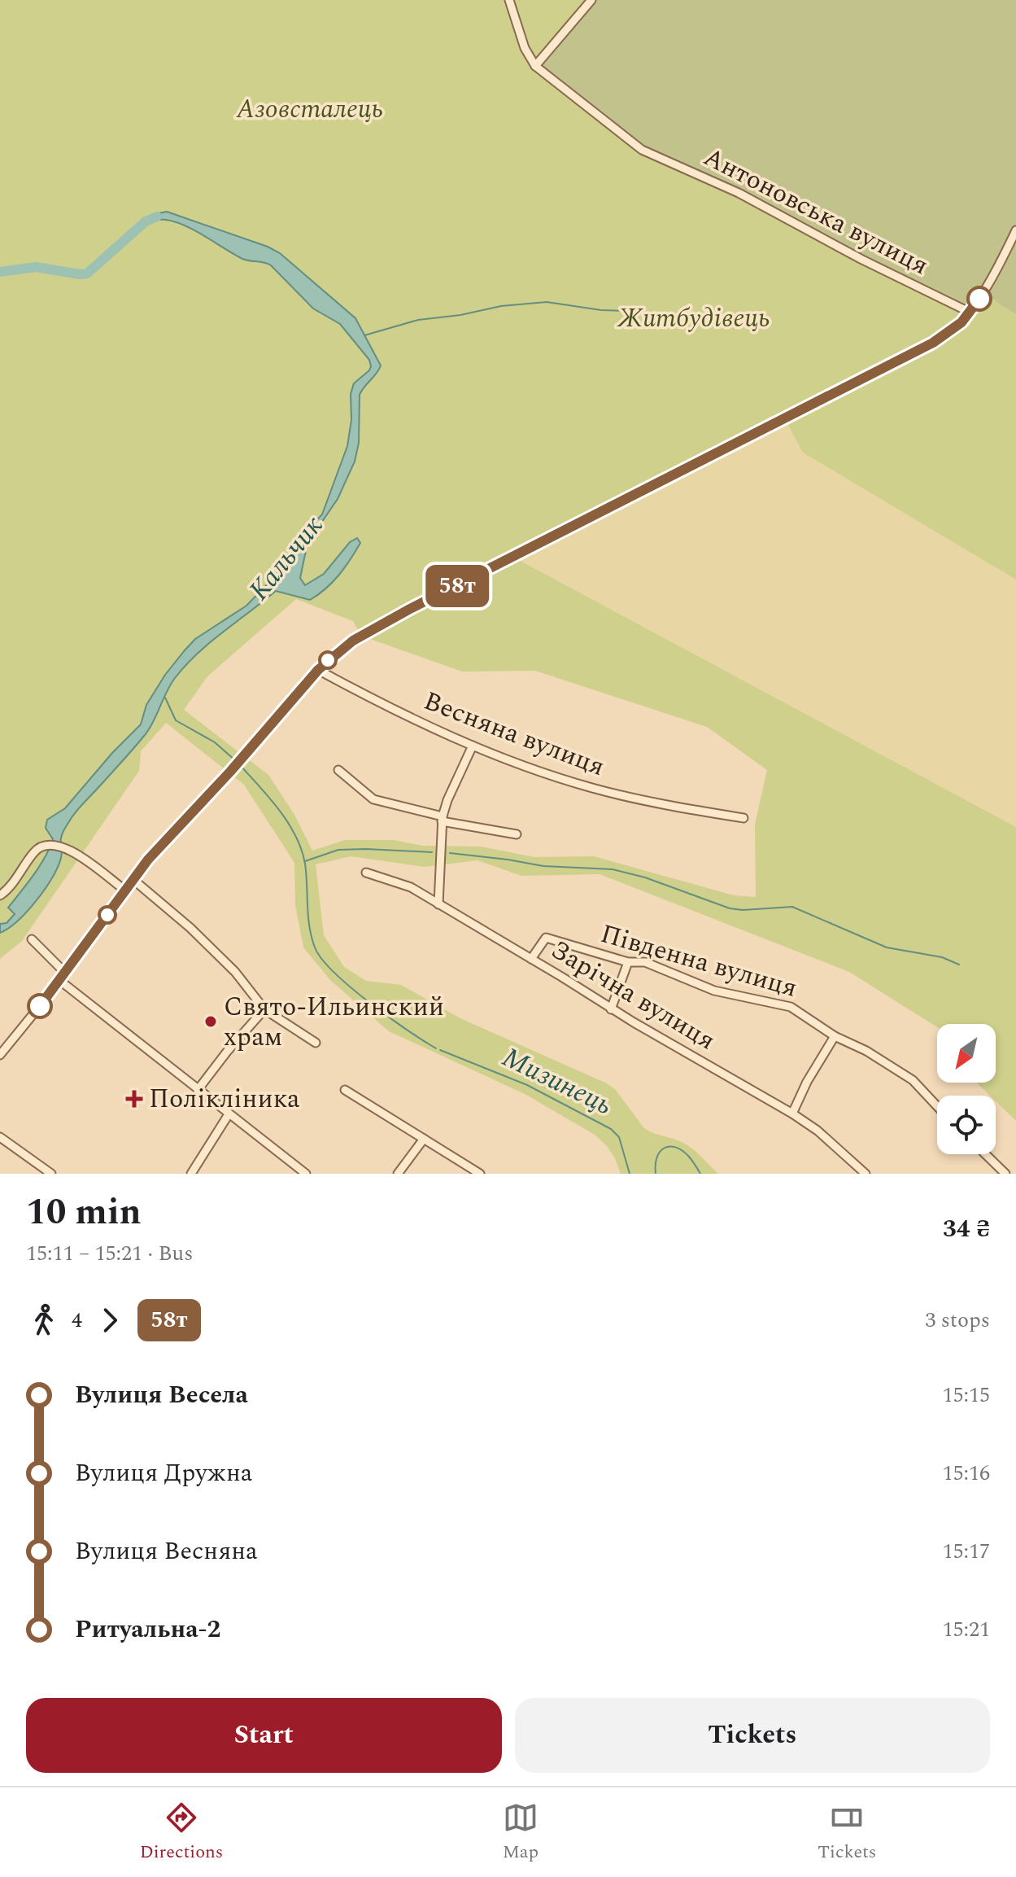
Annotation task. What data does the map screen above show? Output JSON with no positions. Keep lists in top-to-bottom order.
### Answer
{
  "streets": {
    "street": [
      "Антоновська вулиця",
      "Весняна вулиця",
      "Південна вулиця",
      "Зарічна вулиця"
    ]
  },
  "crossings": [
    ["Південна вулиця", "Зарічна вулиця"]
  ],
  "water": ["Кальчик", "Мизинець"],
  "parks": ["Азовсталець", "Житбудівець"],
  "places": {
    "other": ["Свято-Ильинский храм"],
    "health": ["Полікліника"]
  },
  "lines": ["bus line 58т"],
  "north": "bottom left",
  "page": {
    "on_map": "58т",
    "heading": ["10 min", "15:11 – 15:21 · Bus", "34 ₴"],
    "legs": ["4", "58т", "3 stops"],
    "list": [
      {
        "name": "Вулиця Весела",
        "value": "15:15"
      },
      {
        "name": "Вулиця Дружна",
        "value": "15:16"
      },
      {
        "name": "Вулиця Весняна",
        "value": "15:17"
      },
      {
        "name": "Ритуальна-2",
        "value": "15:21"
      }
    ],
    "buttons": ["Start", "Tickets"],
    "tabs": ["Directions", "Map", "Tickets"]
  }
}
